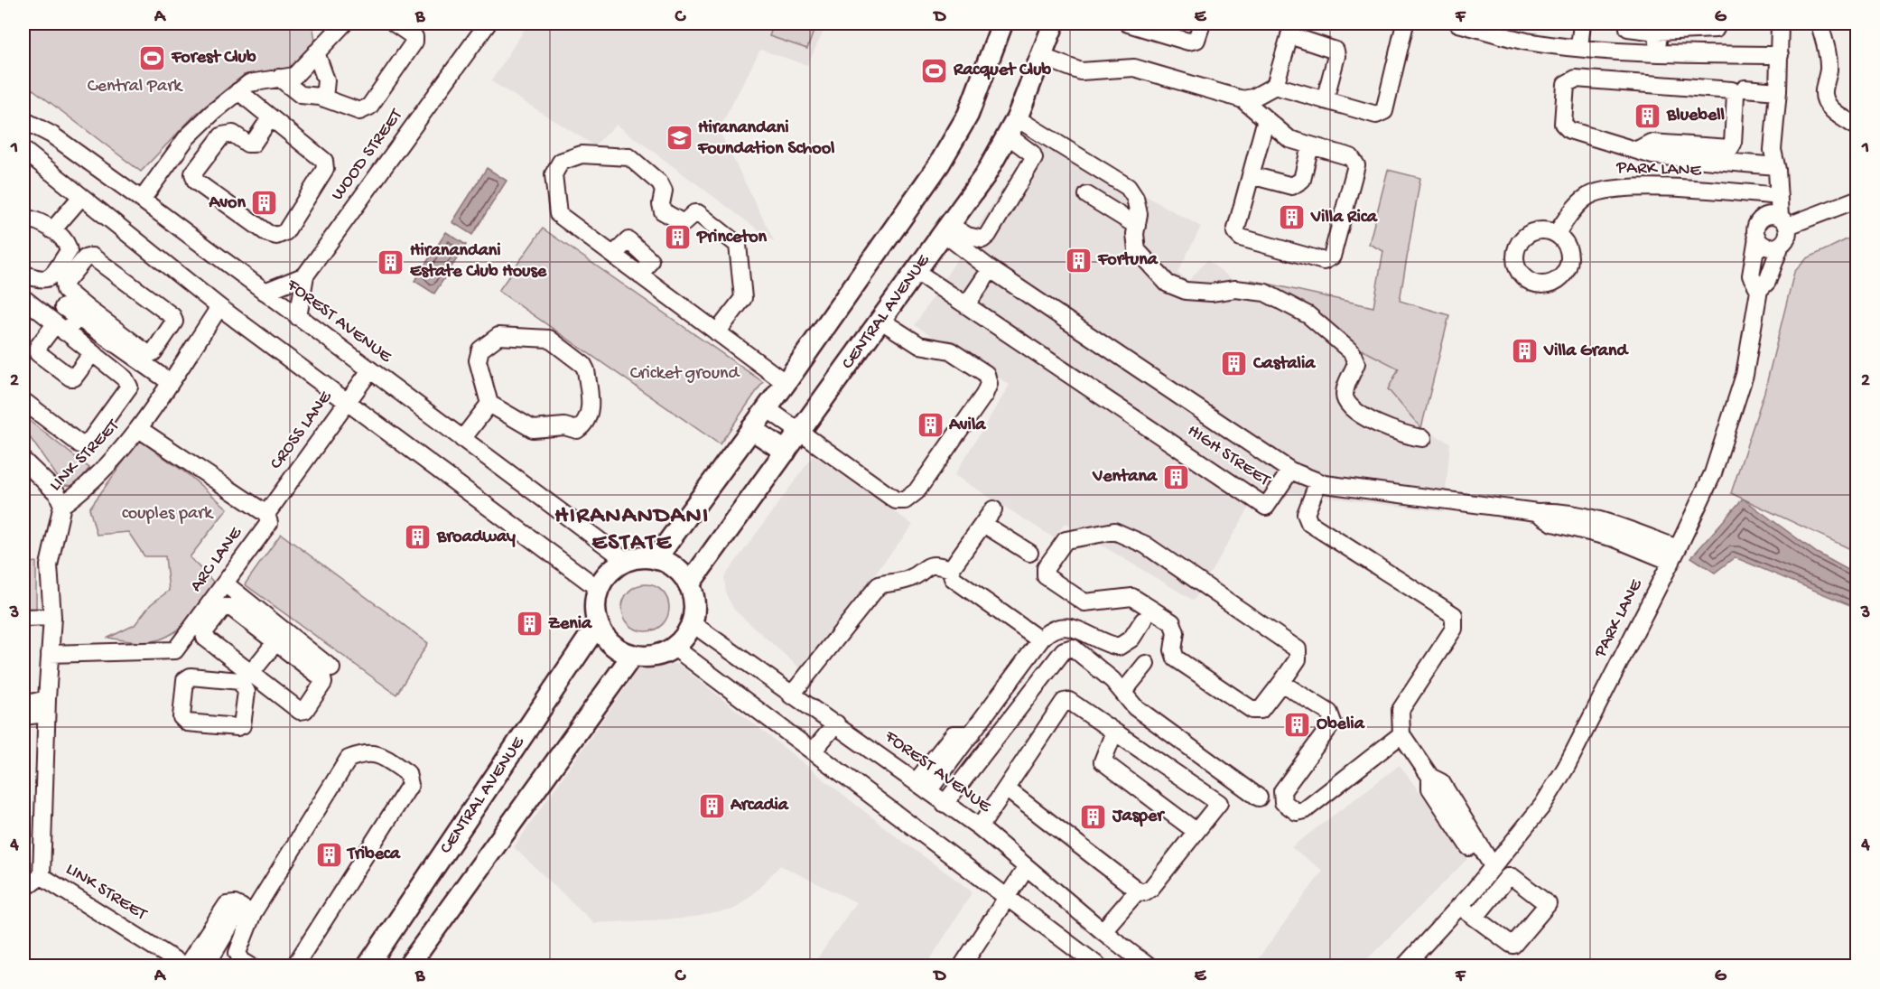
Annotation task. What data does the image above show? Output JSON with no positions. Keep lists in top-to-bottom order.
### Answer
{
  "streets": {
    "main road": ["CENTRAL AVENUE"],
    "street": [
      "WOOD STREET",
      "PARK LANE",
      "FOREST AVENUE",
      "CROSS LANE",
      "LINK STREET",
      "HIGH STREET",
      "ARC LANE"
    ]
  },
  "crossings": [
    ["CENTRAL AVENUE", "FOREST AVENUE"],
    ["CENTRAL AVENUE", "HIGH STREET"],
    ["FOREST AVENUE", "CROSS LANE"],
    ["CROSS LANE", "ARC LANE"],
    ["LINK STREET", "ARC LANE"]
  ],
  "districts": ["HIRANANDANI ESTATE"],
  "parks": ["Central Park", "Cricket ground", "couples park"],
  "places": {
    "sports": ["Forest Club", "Racquet Club"],
    "building": [
      "Bluebell",
      "Avon",
      "Villa Rica",
      "Princeton",
      "Fortuna",
      "Hiranandani Estate Club House",
      "Villa Grand",
      "Castalia",
      "Avila",
      "Ventana",
      "Broadway",
      "Zenia",
      "Obelia",
      "Arcadia",
      "Jasper",
      "Tribeca"
    ],
    "school or university": ["Hiranandani Foundation School"]
  },
  "grid": {
    "columns": [
      "A",
      "B",
      "C",
      "D",
      "E",
      "F",
      "G"
    ],
    "rows": [
      "1",
      "2",
      "3",
      "4"
    ]
  }
}
